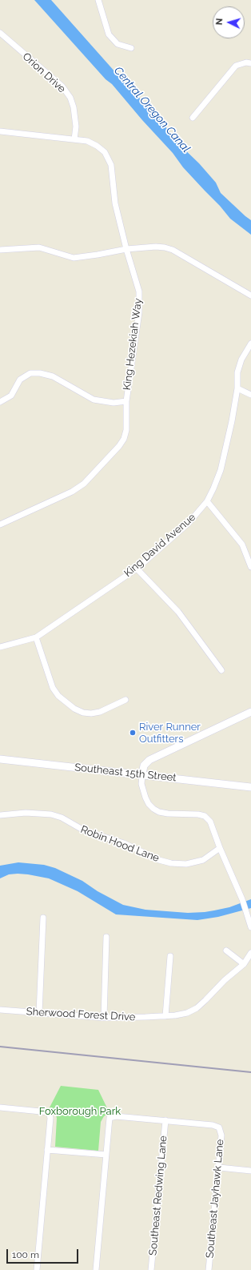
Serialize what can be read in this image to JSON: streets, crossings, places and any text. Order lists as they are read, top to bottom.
{
  "streets": {
    "main road": ["Southeast 15th Street"],
    "street": [
      "Orion Drive",
      "King Hezekiah Way",
      "King David Avenue",
      "Robin Hood Lane",
      "Sherwood Forest Drive",
      "Southeast Redwing Lane",
      "Southeast Jayhawk Lane"
    ]
  },
  "crossings": [
    ["Orion Drive", "King Hezekiah Way"],
    ["Southeast Redwing Lane", "Southeast Jayhawk Lane"]
  ],
  "water": ["Central Oregon Canal"],
  "parks": ["Foxborough Park"],
  "places": ["River Runner Outfitters"],
  "scale_bar": "100 m",
  "north": "left"
}
